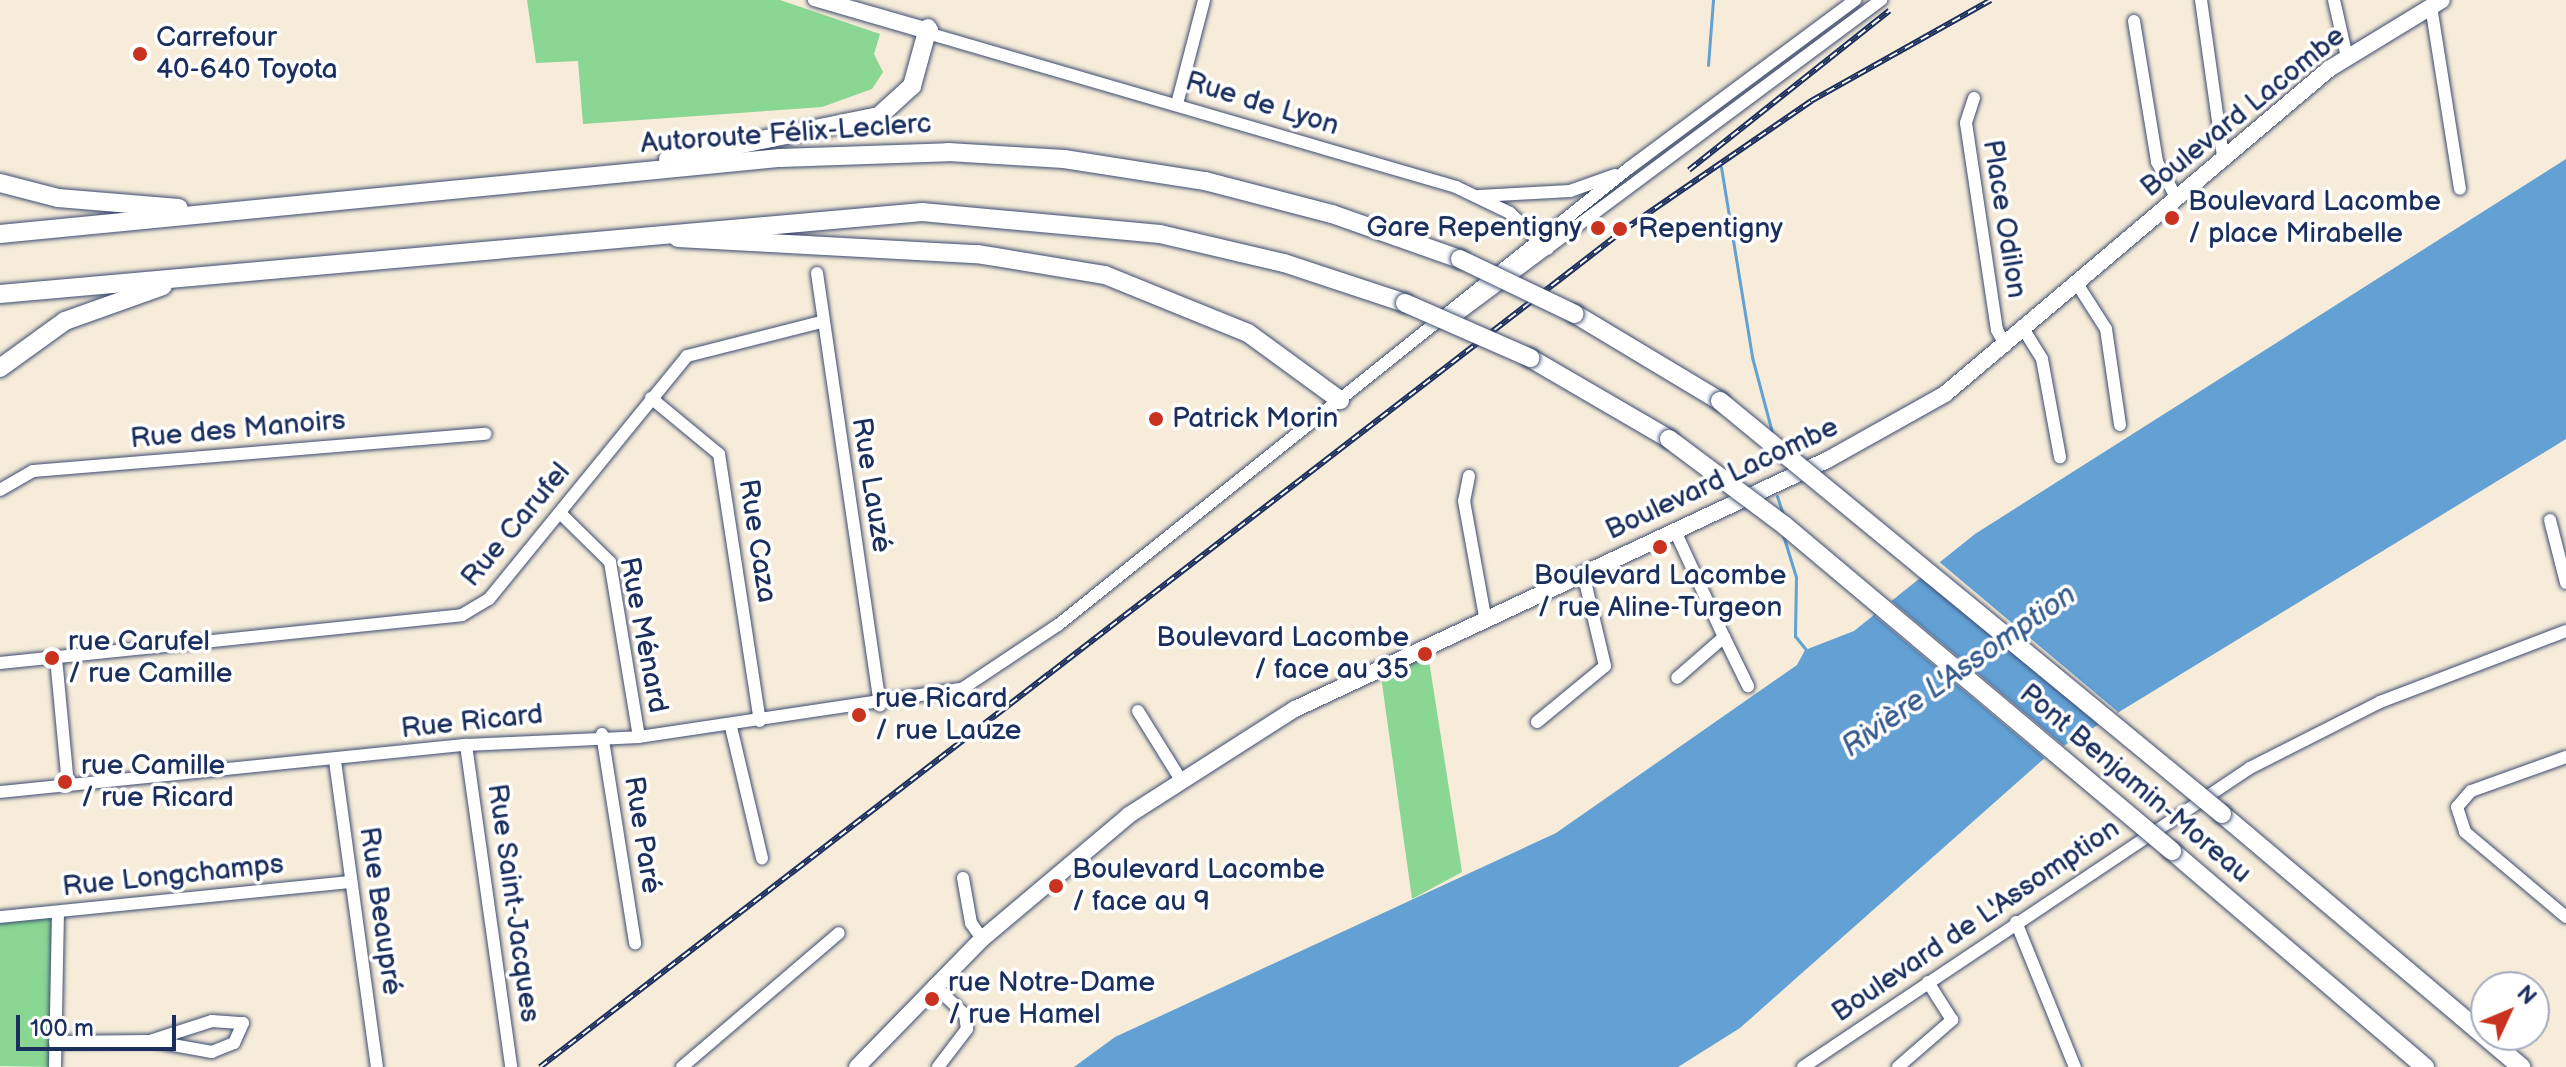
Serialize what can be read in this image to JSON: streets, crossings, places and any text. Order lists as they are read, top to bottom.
{
  "streets": {
    "highway": ["Autoroute Félix-Leclerc", "Pont Benjamin-Moreau"],
    "main road": ["Boulevard Lacombe"],
    "street": [
      "Rue de Lyon",
      "Place Odilon",
      "Rue des Manoirs",
      "Rue Lauzé",
      "Rue Carufel",
      "Rue Caza",
      "Rue Ménard",
      "Rue Ricard",
      "Rue Paré",
      "Rue Longchamps",
      "Rue Saint-Jacques",
      "Rue Beaupré",
      "Boulevard de L'Assomption"
    ]
  },
  "crossings": [
    ["Rue de Lyon", "Rue Ricard"],
    ["Boulevard Lacombe", "Place Odilon"],
    ["Autoroute Félix-Leclerc", "Pont Benjamin-Moreau"],
    ["Rue Lauzé", "Rue Carufel"],
    ["Rue Lauzé", "Rue Ricard"],
    ["Rue Carufel", "Rue Caza"],
    ["Rue Carufel", "Rue Ménard"],
    ["Rue Caza", "Rue Ricard"],
    ["Rue Ménard", "Rue Ricard"],
    ["Rue Ricard", "Rue Paré"],
    ["Rue Ricard", "Rue Saint-Jacques"],
    ["Rue Ricard", "Rue Beaupré"],
    ["Rue Longchamps", "Rue Beaupré"]
  ],
  "water": ["Rivière L'Assomption"],
  "places": [
    "Carrefour 40-640 Toyota",
    "Boulevard Lacombe / place Mirabelle",
    "Gare Repentigny",
    "Repentigny",
    "Patrick Morin",
    "Boulevard Lacombe / rue Aline-Turgeon",
    "Boulevard Lacombe / face au 35",
    "rue Carufel / rue Camille",
    "rue Ricard / rue Lauze",
    "rue Camille / rue Ricard",
    "Boulevard Lacombe / face au 9",
    "rue Notre-Dame / rue Hamel"
  ],
  "scale_bar": "100 m",
  "north": "top right"
}
